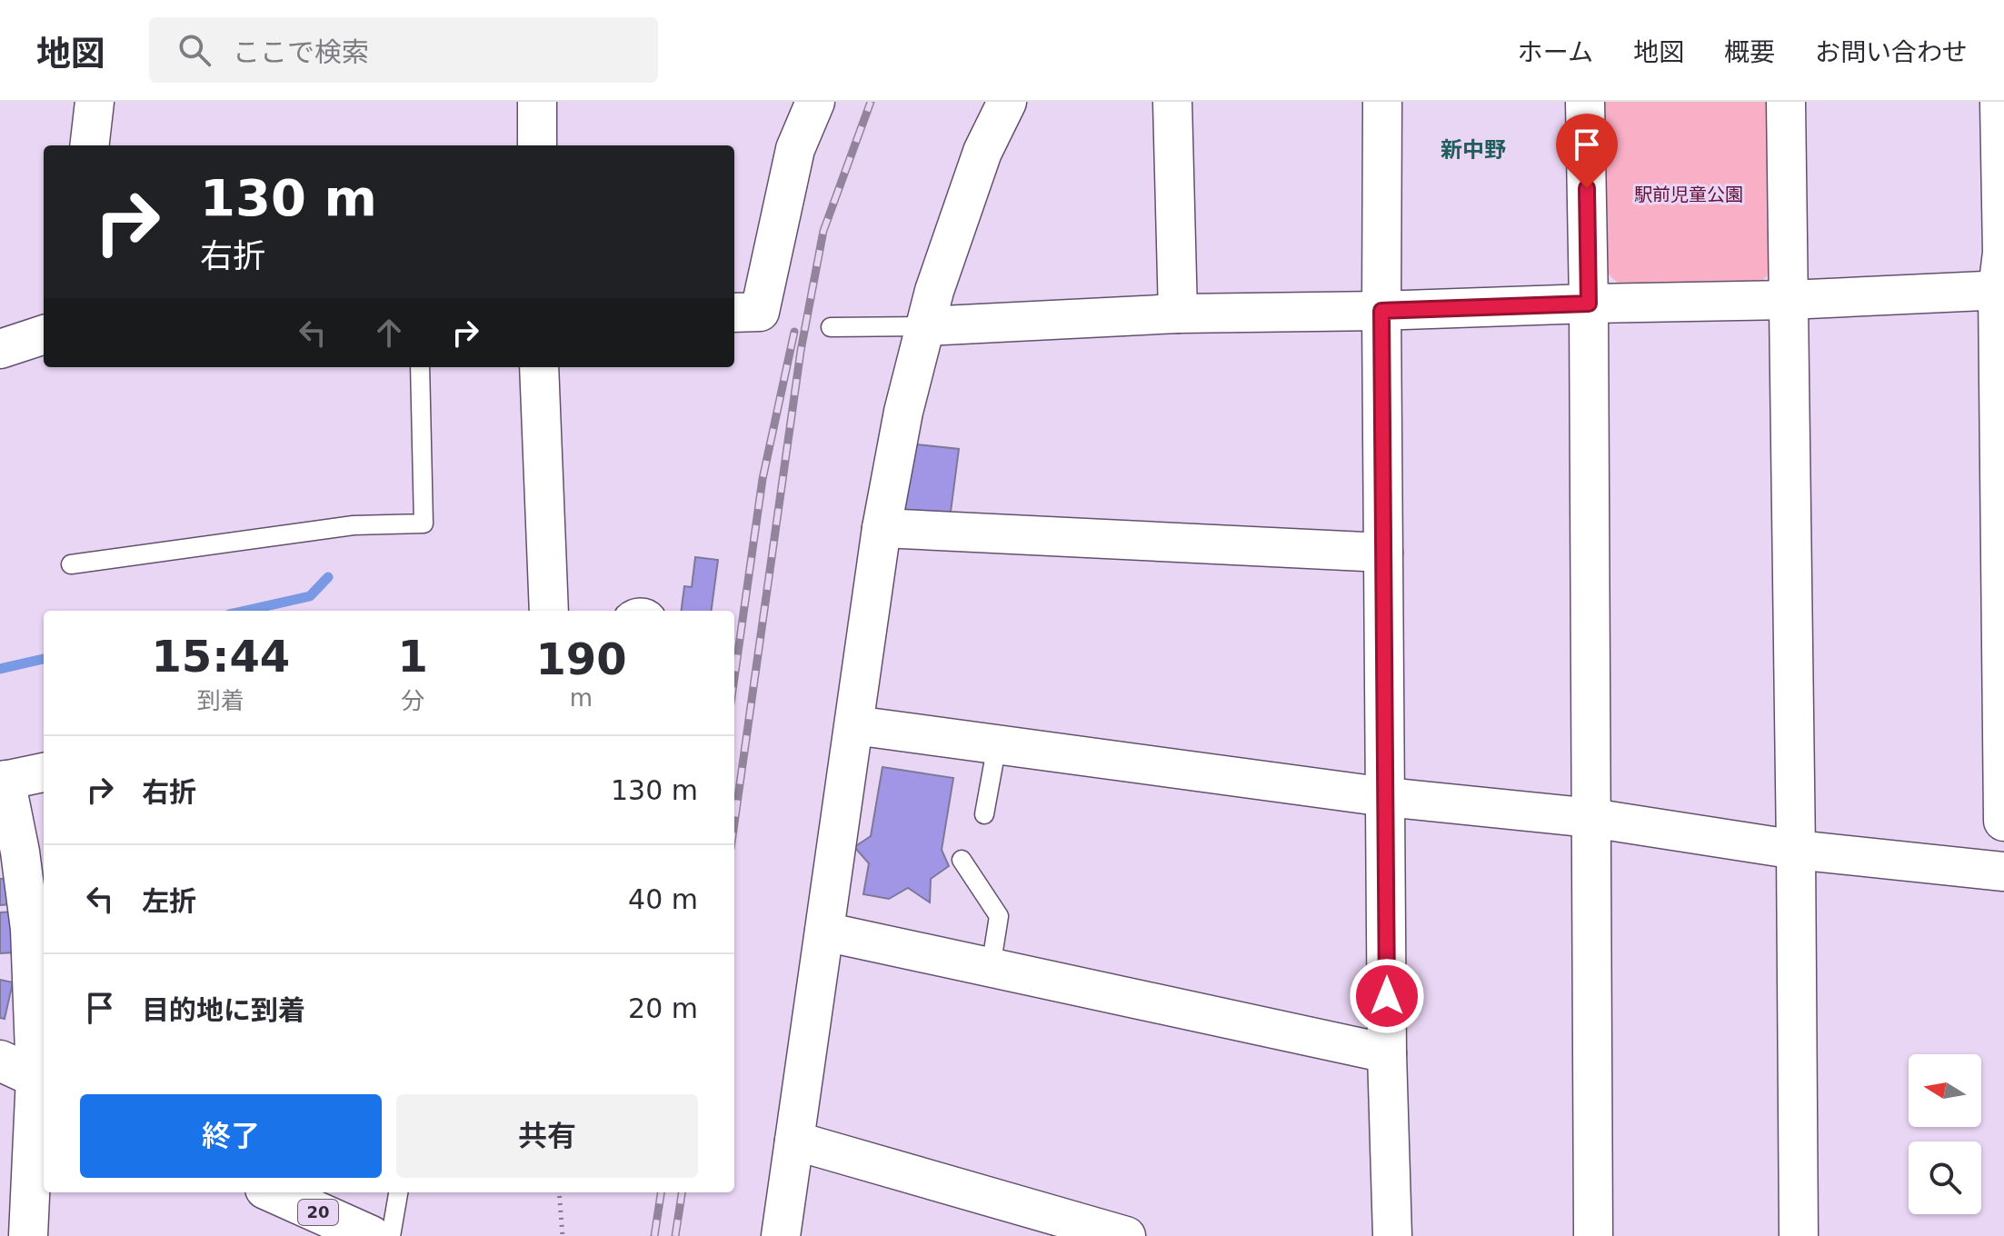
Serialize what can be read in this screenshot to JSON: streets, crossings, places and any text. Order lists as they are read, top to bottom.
{
  "streets": {
    "street": ["20"]
  },
  "districts": ["新中野"],
  "parks": ["駅前児童公園"],
  "north": "left",
  "page": {
    "header": "地図",
    "search": "ここで検索",
    "nav": [
      "ホーム",
      "地図",
      "概要",
      "お問い合わせ"
    ],
    "turn": ["130 m", "右折"],
    "eta": [
      "15:44",
      "到着",
      "1",
      "分",
      "190",
      "m"
    ],
    "list": [
      {
        "name": "右折",
        "value": "130 m"
      },
      {
        "name": "左折",
        "value": "40 m"
      },
      {
        "name": "目的地に到着",
        "value": "20 m"
      }
    ],
    "buttons": ["終了", "共有"]
  }
}
